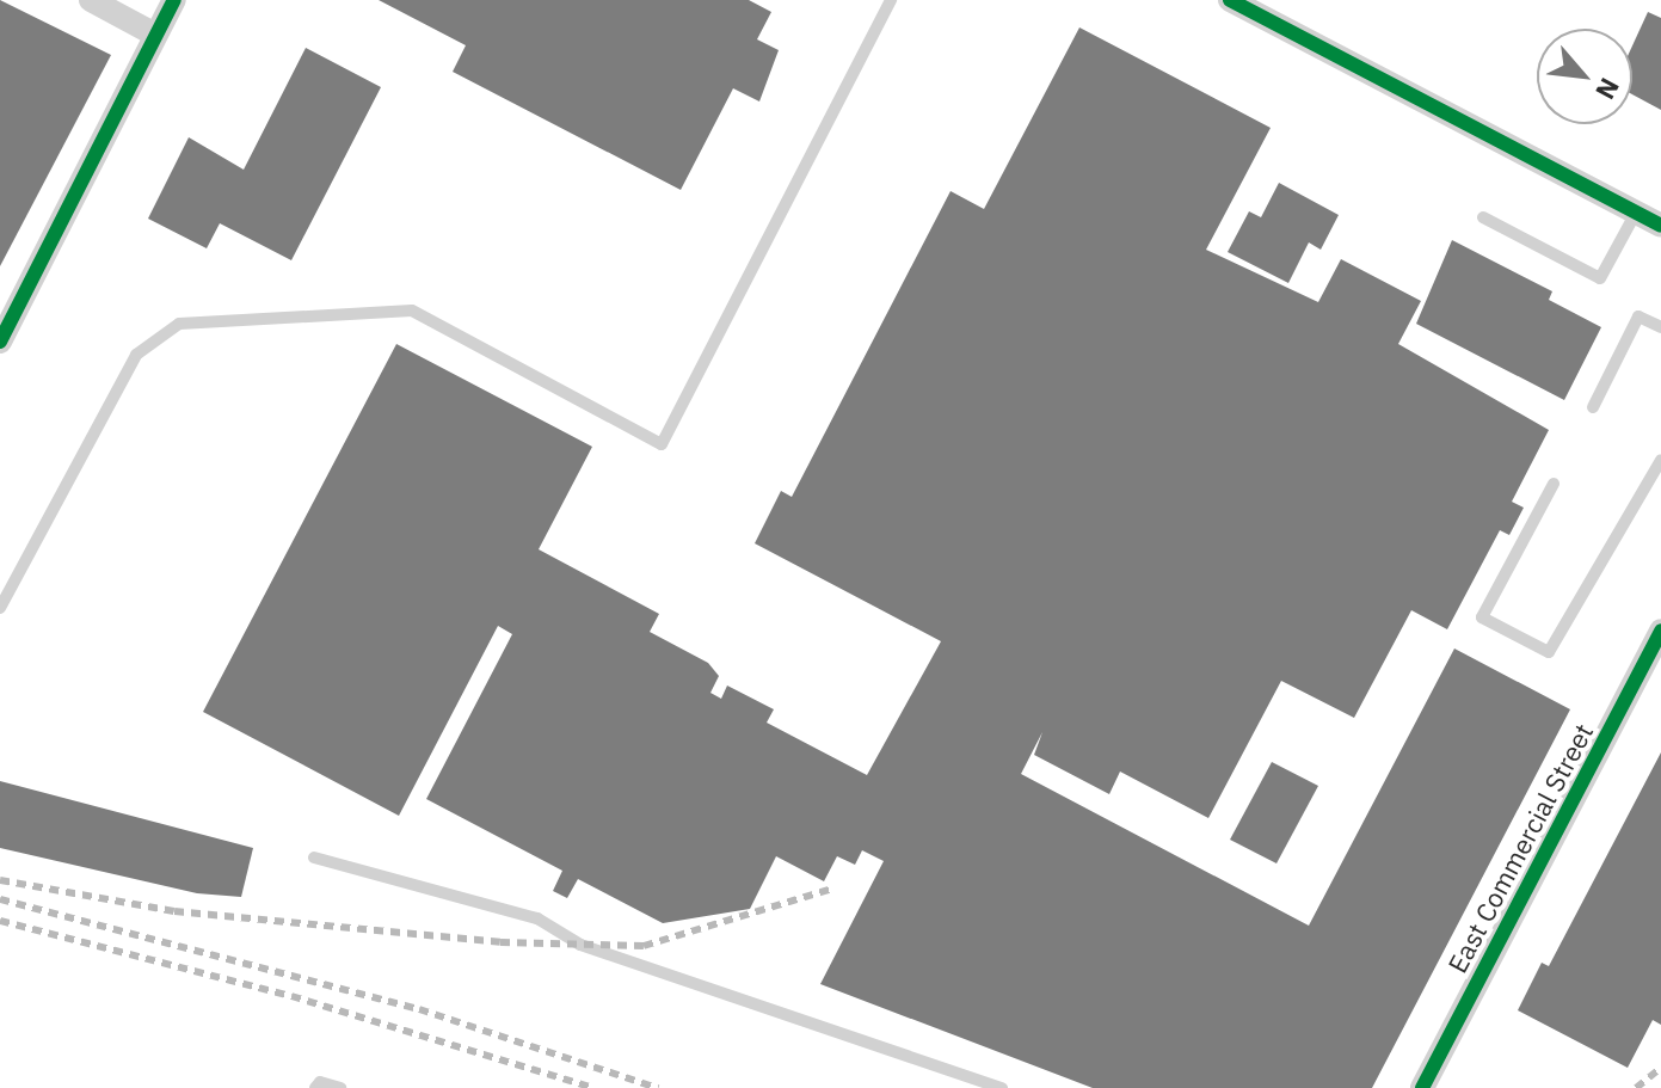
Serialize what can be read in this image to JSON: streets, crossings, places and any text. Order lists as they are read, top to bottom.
{
  "streets": {
    "street": ["East Commercial Street"]
  },
  "north": "bottom right"
}
